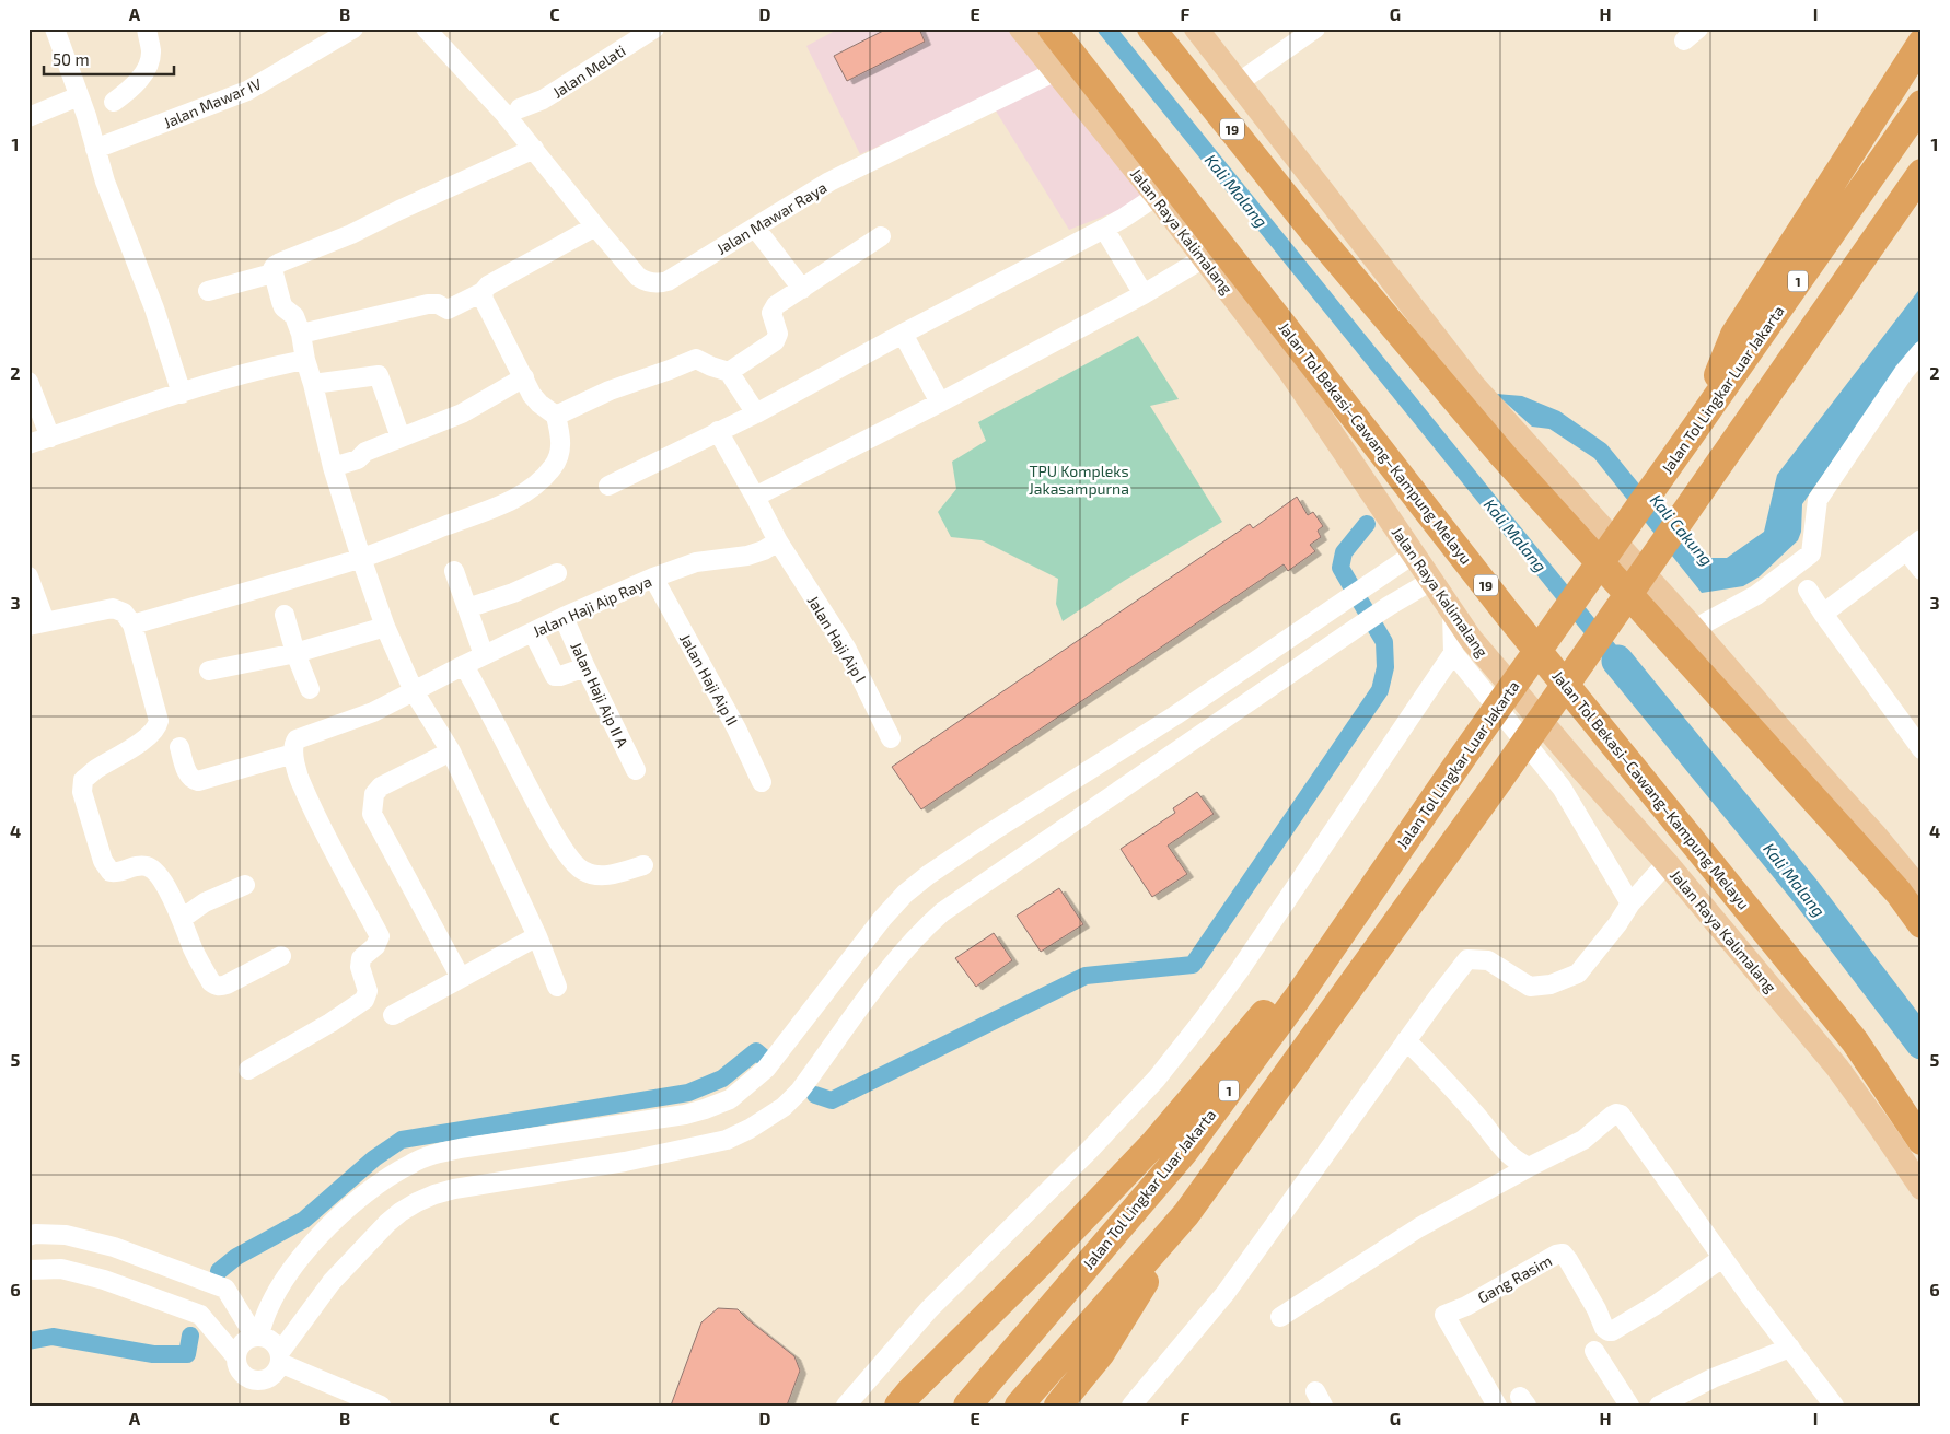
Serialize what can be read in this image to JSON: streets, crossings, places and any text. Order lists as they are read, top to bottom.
{
  "streets": {
    "highway": [
      "19",
      "1",
      "Jalan Tol Lingkar Luar Jakarta",
      "Jalan Tol Bekasi–Cawang–Kampung Melayu"
    ],
    "main road": ["Jalan Raya Kalimalang"],
    "street": [
      "Jalan Melati",
      "Jalan Mawar IV",
      "Jalan Mawar Raya",
      "Jalan Haji Aip Raya",
      "Jalan Haji Aip I",
      "Jalan Haji Aip II",
      "Jalan Haji Aip II A",
      "Gang Rasim"
    ]
  },
  "crossings": [
    ["Jalan Mawar Raya", "Jalan Raya Kalimalang"],
    ["Jalan Haji Aip Raya", "Jalan Haji Aip I"],
    ["Jalan Haji Aip Raya", "Jalan Haji Aip II"],
    ["Jalan Haji Aip Raya", "Jalan Haji Aip II A"]
  ],
  "water": ["Kali Malang", "Kali Cakung"],
  "parks": ["TPU Kompleks Jakasampurna"],
  "scale_bar": "50 m",
  "grid": {
    "columns": [
      "A",
      "B",
      "C",
      "D",
      "E",
      "F",
      "G",
      "H",
      "I"
    ],
    "rows": [
      "1",
      "2",
      "3",
      "4",
      "5",
      "6"
    ]
  }
}
